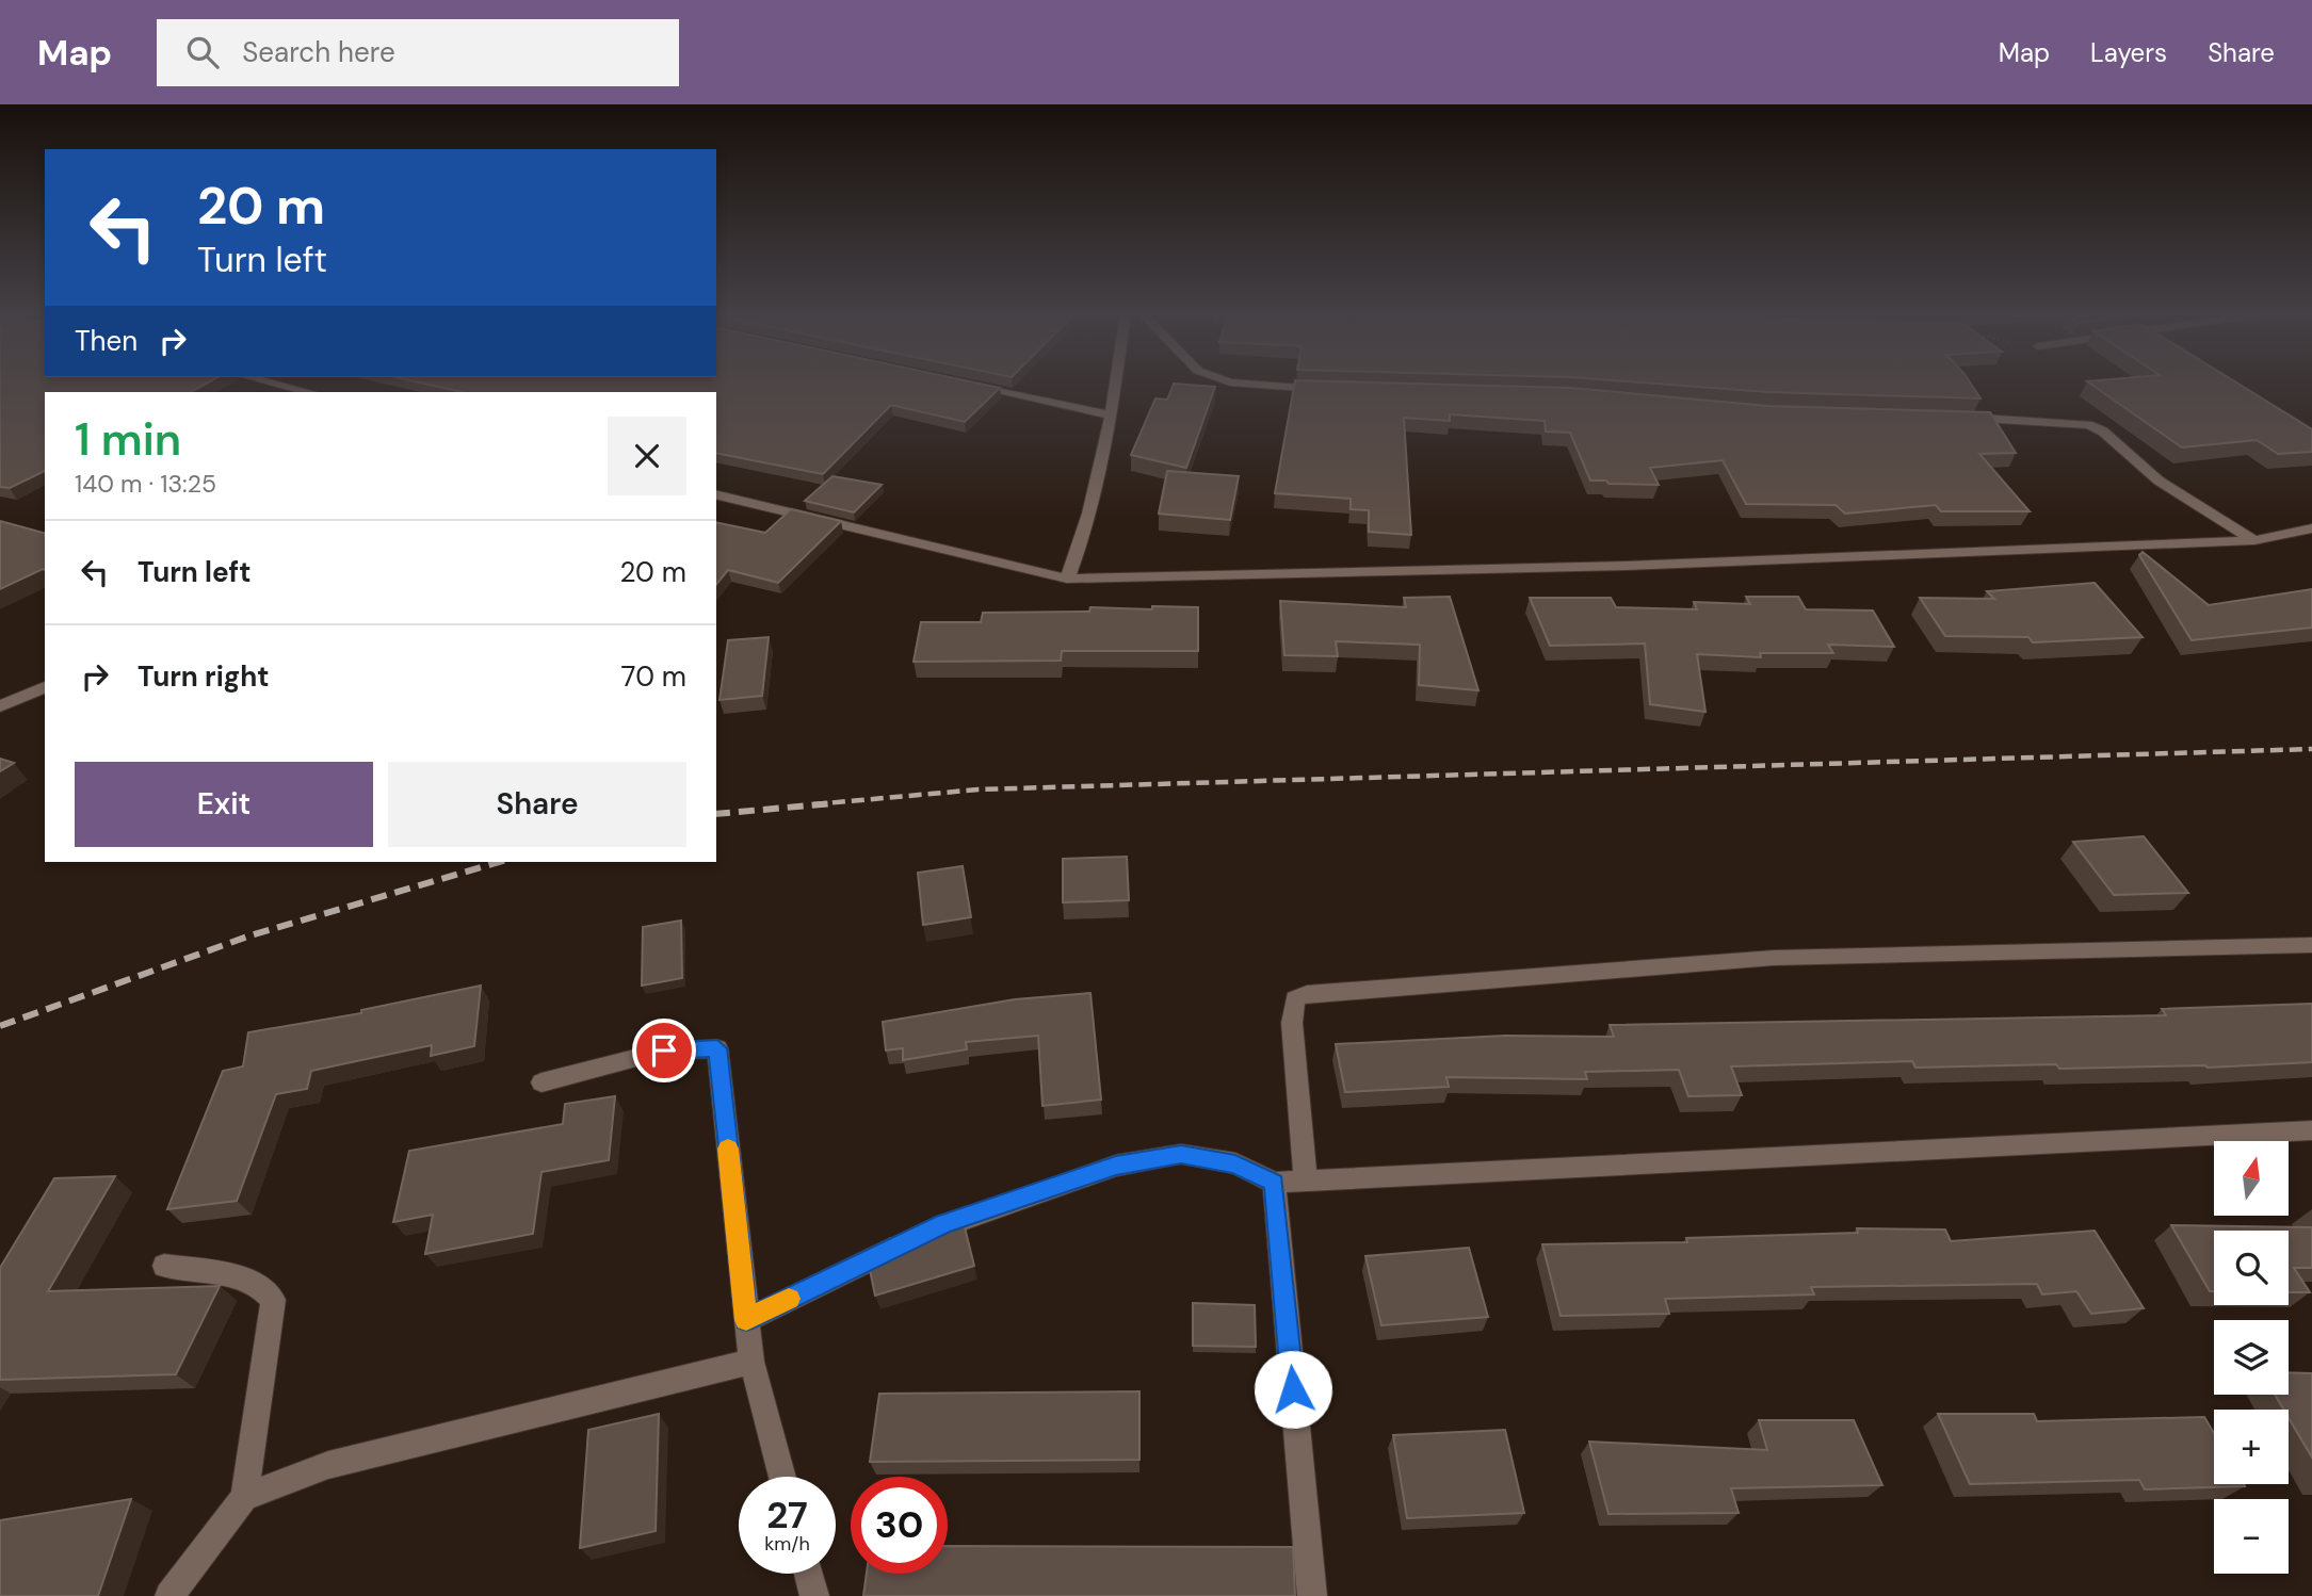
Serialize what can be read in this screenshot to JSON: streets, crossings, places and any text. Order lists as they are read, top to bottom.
{
  "north": "top",
  "page": {
    "header": "Map",
    "search": "Search here",
    "nav": ["Map", "Layers", "Share"],
    "turn": ["20 m", "Turn left"],
    "then": "Then",
    "heading": ["1 min", "140 m · 13:25"],
    "list": [
      {
        "name": "Turn left",
        "value": "20 m"
      },
      {
        "name": "Turn right",
        "value": "70 m"
      }
    ],
    "buttons": ["Exit", "Share"],
    "map_buttons": ["+", "−"],
    "speed": "27 km/h",
    "limit": "30"
  }
}
